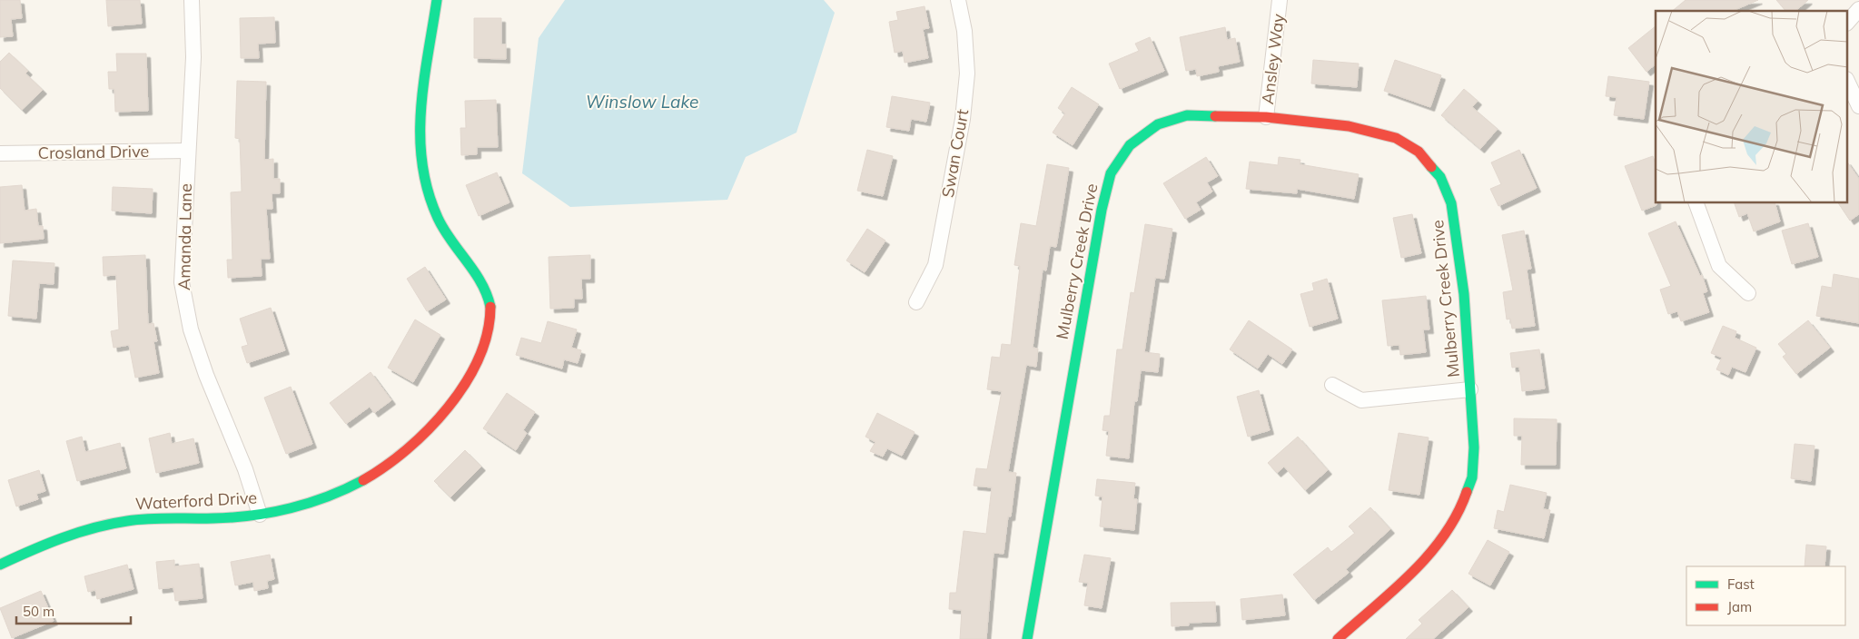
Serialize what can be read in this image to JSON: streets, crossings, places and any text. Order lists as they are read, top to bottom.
{
  "streets": {
    "street": [
      "Ansley Way",
      "Crosland Drive",
      "Swan Court",
      "Amanda Lane",
      "Mulberry Creek Drive",
      "Waterford Drive"
    ]
  },
  "crossings": [
    ["Ansley Way", "Mulberry Creek Drive"],
    ["Crosland Drive", "Amanda Lane"],
    ["Amanda Lane", "Waterford Drive"]
  ],
  "water": ["Winslow Lake"],
  "legend": ["Fast", "Jam"],
  "scale_bar": "50 m"
}
